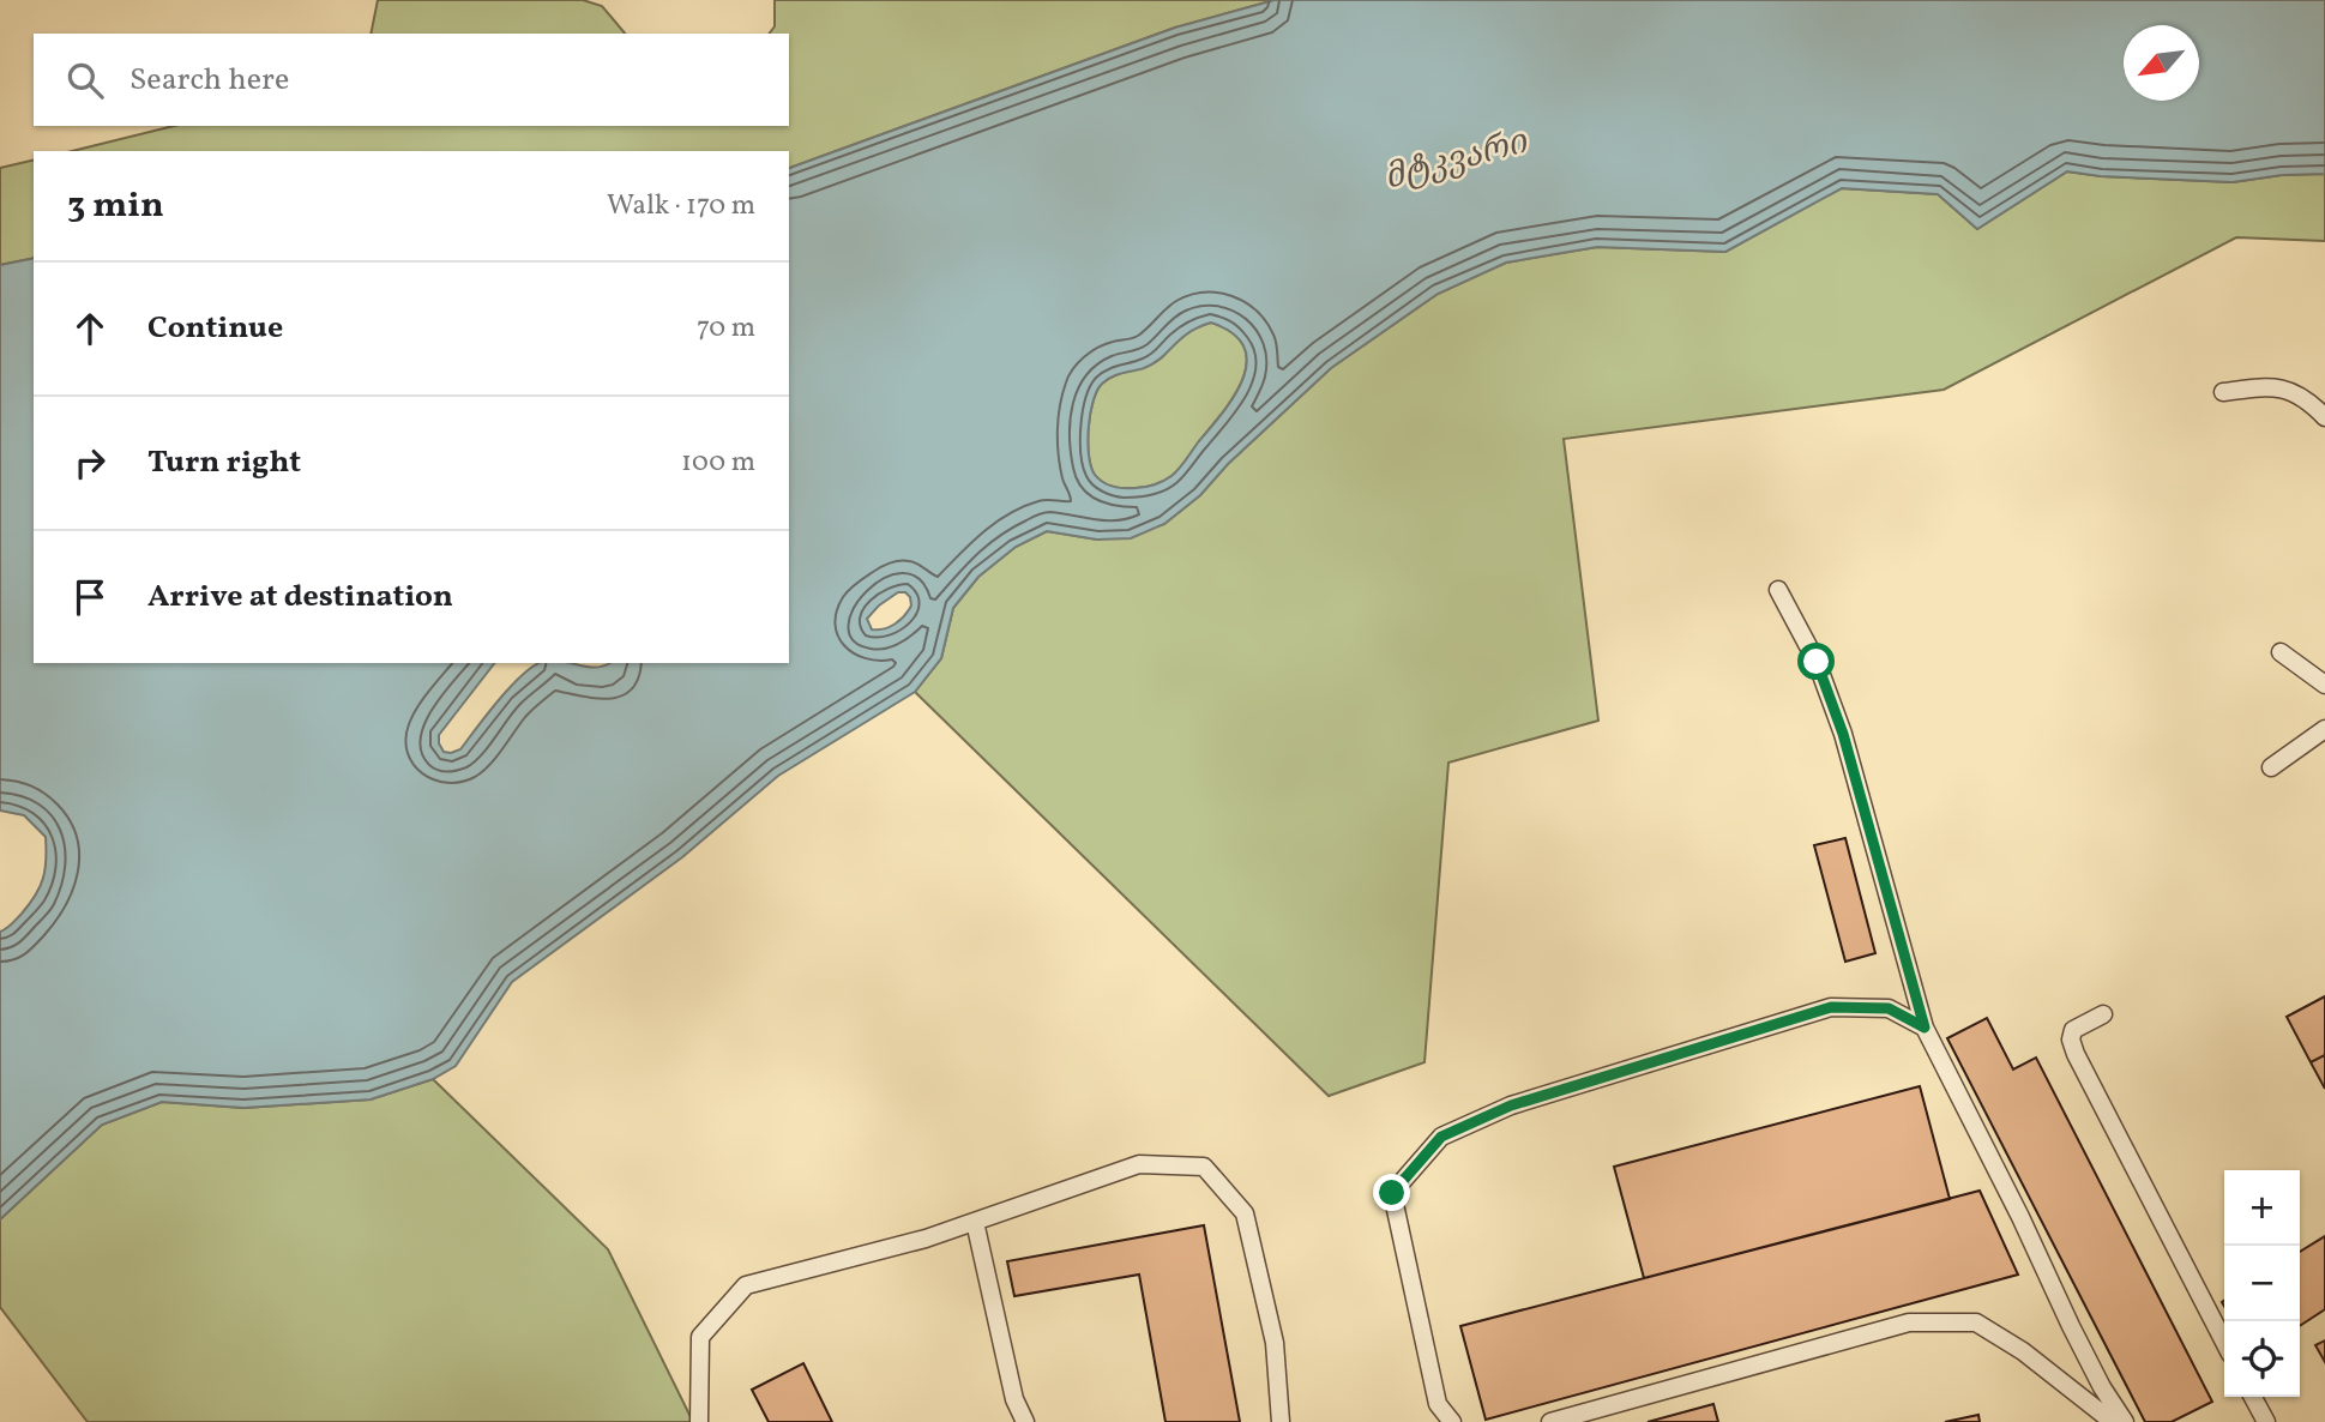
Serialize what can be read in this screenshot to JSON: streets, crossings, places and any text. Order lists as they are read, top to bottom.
{
  "water": ["მტკვარი"],
  "north": "bottom left",
  "page": {
    "search": "Search here",
    "heading": ["3 min", "Walk · 170 m"],
    "list": [
      ["Continue", "70 m"],
      ["Turn right", "100 m"],
      "Arrive at destination"
    ],
    "map_buttons": ["+", "−"]
  }
}
